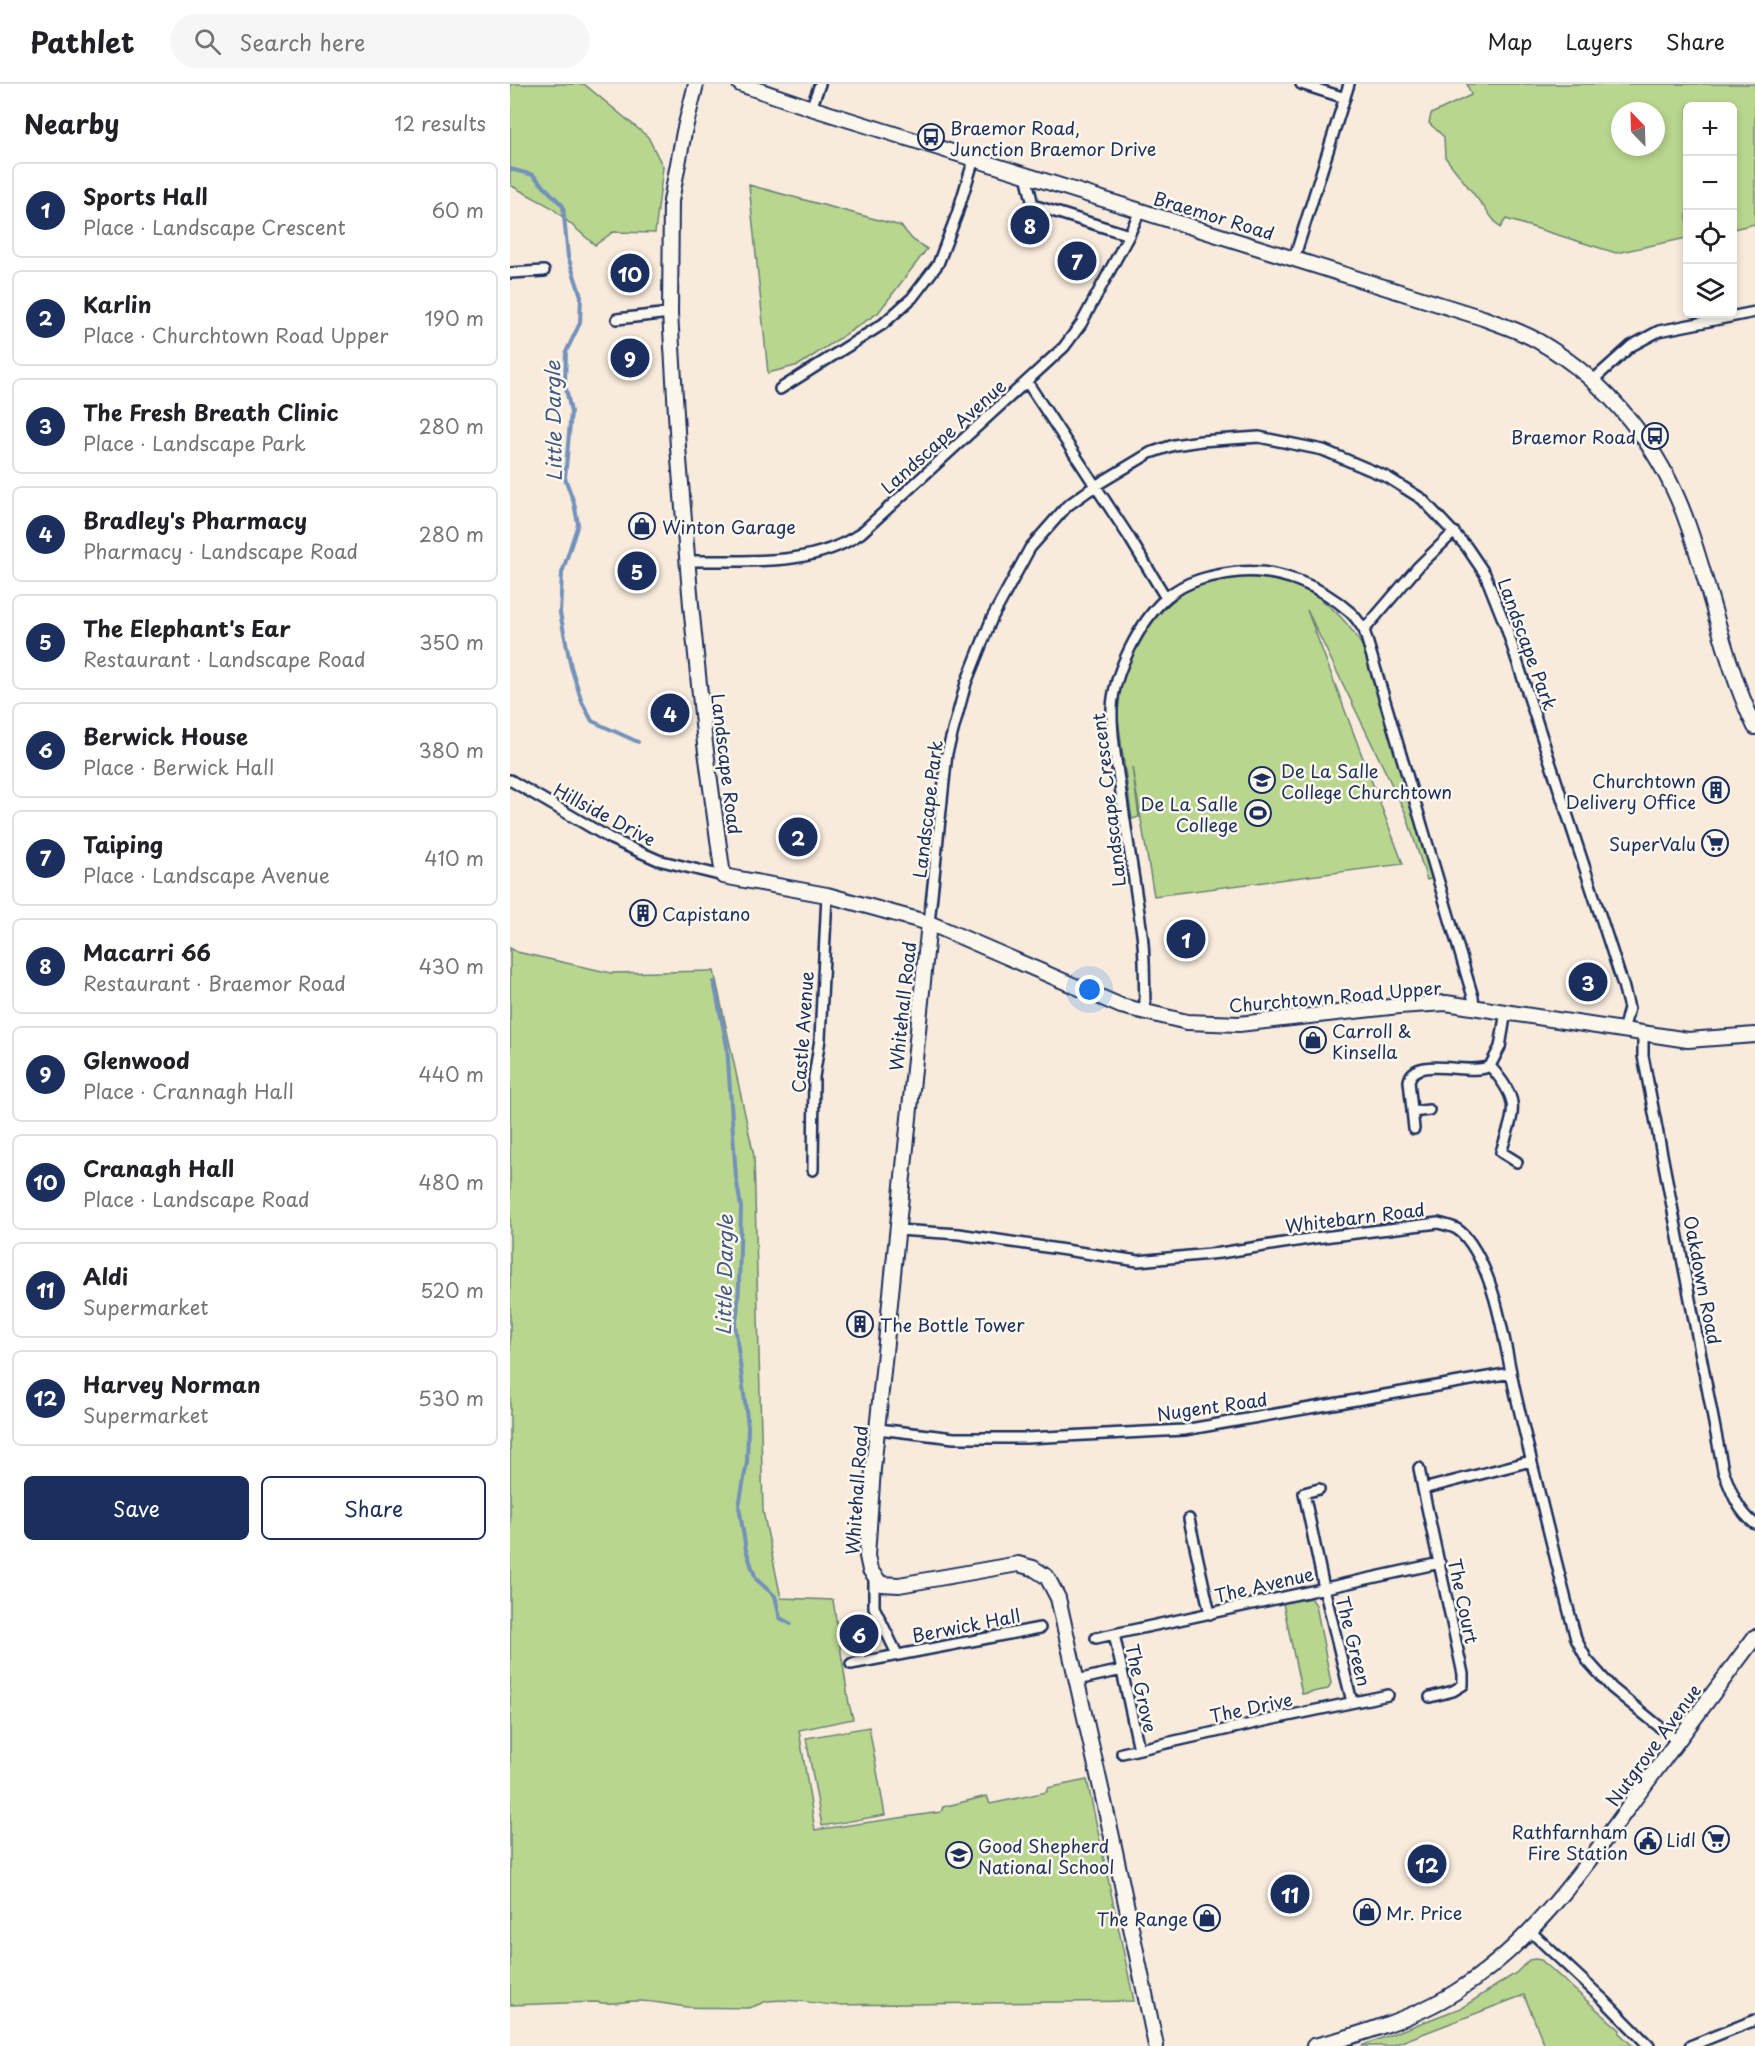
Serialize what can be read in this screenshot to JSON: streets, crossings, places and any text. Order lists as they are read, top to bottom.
{
  "streets": {
    "street": [
      "Braemor Road",
      "Landscape Avenue",
      "Landscape Park",
      "Landscape Road",
      "Landscape Crescent",
      "Hillside Drive",
      "Churchtown Road Upper",
      "Whitehall Road",
      "Castle Avenue",
      "Whitebarn Road",
      "Oakdown Road",
      "Nugent Road",
      "The Avenue",
      "The Court",
      "Berwick Hall",
      "The Green",
      "The Grove",
      "The Drive",
      "Nutgrove Avenue"
    ]
  },
  "crossings": [
    ["Braemor Road", "Landscape Avenue"],
    ["Landscape Avenue", "Landscape Road"],
    ["Landscape Park", "Churchtown Road Upper"],
    ["Landscape Park", "Whitehall Road"],
    ["Landscape Road", "Hillside Drive"],
    ["Landscape Road", "Churchtown Road Upper"],
    ["Landscape Crescent", "Churchtown Road Upper"],
    ["Hillside Drive", "Churchtown Road Upper"],
    ["Churchtown Road Upper", "Whitehall Road"],
    ["Churchtown Road Upper", "Castle Avenue"],
    ["Churchtown Road Upper", "Oakdown Road"],
    ["Whitehall Road", "Whitebarn Road"],
    ["Whitehall Road", "Nugent Road"],
    ["Whitehall Road", "Berwick Hall"],
    ["Whitebarn Road", "Nugent Road"],
    ["Whitebarn Road", "Nutgrove Avenue"],
    ["The Avenue", "The Court"],
    ["The Avenue", "The Green"],
    ["The Avenue", "The Grove"],
    ["The Green", "The Drive"],
    ["The Grove", "The Drive"]
  ],
  "water": ["Little Dargle"],
  "places": {
    "bus stop": ["Braemor Road, Junction Braemor Drive", "Braemor Road"],
    "shop": [
      "Winton Garage",
      "Carroll & Kinsella",
      "Mr. Price",
      "The Range"
    ],
    "school or university": ["De La Salle College Churchtown", "Good Shepherd National School"],
    "building": ["Churchtown Delivery Office", "Capistano", "The Bottle Tower"],
    "sports": ["De La Salle College"],
    "supermarket": ["SuperValu", "Lidl"],
    "public building": ["Rathfarnham Fire Station"]
  },
  "north": "top left",
  "page": {
    "header": "Pathlet",
    "search": "Search here",
    "nav": ["Map", "Layers", "Share"],
    "heading": ["Nearby", "12 results"],
    "map_buttons": ["+", "−"],
    "list": [
      {
        "mark": "1",
        "name": "Sports Hall",
        "note": "Place · Landscape Crescent",
        "value": "60 m"
      },
      {
        "mark": "2",
        "name": "Karlin",
        "note": "Place · Churchtown Road Upper",
        "value": "190 m"
      },
      {
        "mark": "3",
        "name": "The Fresh Breath Clinic",
        "note": "Place · Landscape Park",
        "value": "280 m"
      },
      {
        "mark": "4",
        "name": "Bradley's Pharmacy",
        "note": "Pharmacy · Landscape Road",
        "value": "280 m"
      },
      {
        "mark": "5",
        "name": "The Elephant's Ear",
        "note": "Restaurant · Landscape Road",
        "value": "350 m"
      },
      {
        "mark": "6",
        "name": "Berwick House",
        "note": "Place · Berwick Hall",
        "value": "380 m"
      },
      {
        "mark": "7",
        "name": "Taiping",
        "note": "Place · Landscape Avenue",
        "value": "410 m"
      },
      {
        "mark": "8",
        "name": "Macarri 66",
        "note": "Restaurant · Braemor Road",
        "value": "430 m"
      },
      {
        "mark": "9",
        "name": "Glenwood",
        "note": "Place · Crannagh Hall",
        "value": "440 m"
      },
      {
        "mark": "10",
        "name": "Cranagh Hall",
        "note": "Place · Landscape Road",
        "value": "480 m"
      },
      {
        "mark": "11",
        "name": "Aldi",
        "note": "Supermarket",
        "value": "520 m"
      },
      {
        "mark": "12",
        "name": "Harvey Norman",
        "note": "Supermarket",
        "value": "530 m"
      }
    ],
    "pins": [
      "8",
      "7",
      "10",
      "9",
      "5",
      "4",
      "2",
      "1",
      "3",
      "6",
      "12",
      "11"
    ],
    "buttons": ["Save", "Share"]
  }
}
